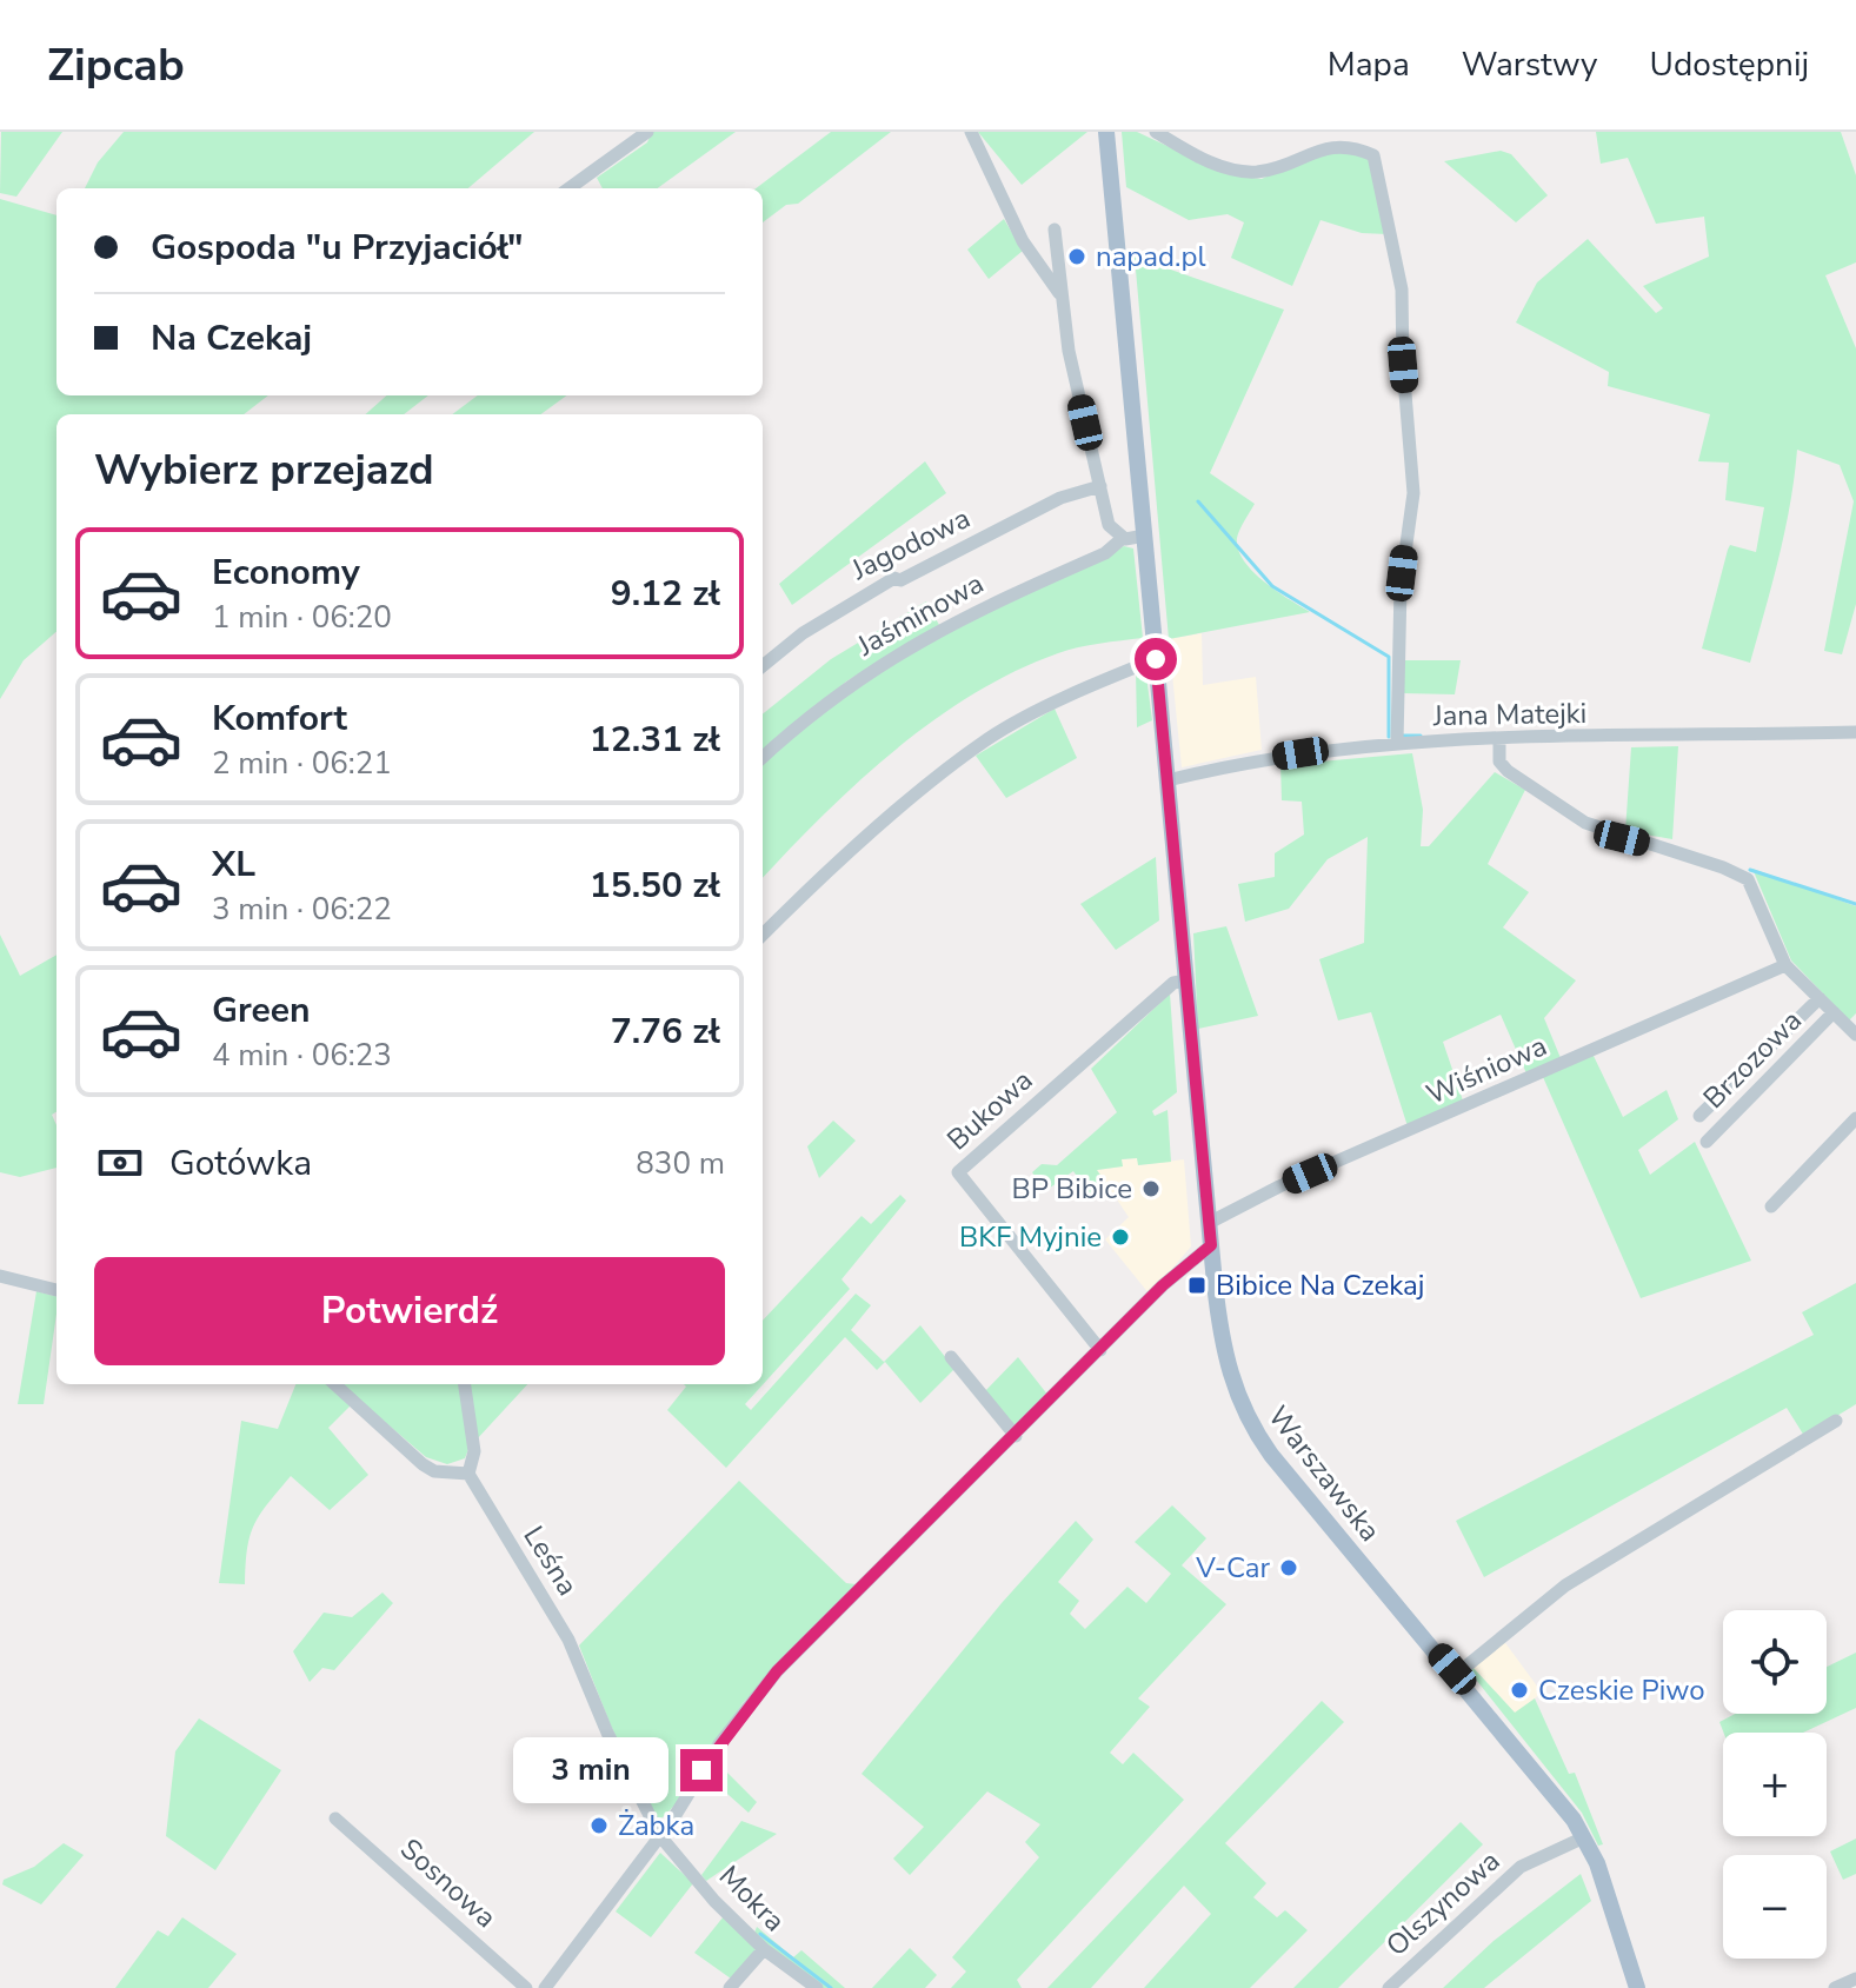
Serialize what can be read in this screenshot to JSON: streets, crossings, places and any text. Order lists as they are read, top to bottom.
{
  "streets": {
    "main road": ["Warszawska"],
    "street": [
      "Jagodowa",
      "Jaśminowa",
      "Jana Matejki",
      "Brzozowa",
      "Wiśniowa",
      "Bukowa",
      "Leśna",
      "Sosnowa",
      "Mokra",
      "Olszynowa"
    ]
  },
  "crossings": [
    ["Jana Matejki", "Warszawska"],
    ["Wiśniowa", "Warszawska"],
    ["Bukowa", "Warszawska"],
    ["Warszawska", "Olszynowa"],
    ["Leśna", "Mokra"]
  ],
  "places": {
    "other": [
      "napad.pl",
      "BP Bibice",
      "BKF Myjnie",
      "V-Car",
      "Czeskie Piwo",
      "Żabka"
    ],
    "transit": ["Bibice Na Czekaj"]
  },
  "page": {
    "header": "Zipcab",
    "nav": ["Mapa", "Warstwy", "Udostępnij"],
    "banner": ["Gospoda \"u Przyjaciół\"", "Na Czekaj"],
    "heading": "Wybierz przejazd",
    "list": [
      {
        "name": "Economy",
        "note": "1 min · 06:20",
        "value": "9.12 zł"
      },
      {
        "name": "Komfort",
        "note": "2 min · 06:21",
        "value": "12.31 zł"
      },
      {
        "name": "XL",
        "note": "3 min · 06:22",
        "value": "15.50 zł"
      },
      {
        "name": "Green",
        "note": "4 min · 06:23",
        "value": "7.76 zł"
      }
    ],
    "pay": ["Gotówka", "830 m"],
    "buttons": "Potwierdź",
    "map_buttons": ["+", "−"],
    "bubble": "3 min"
  }
}
